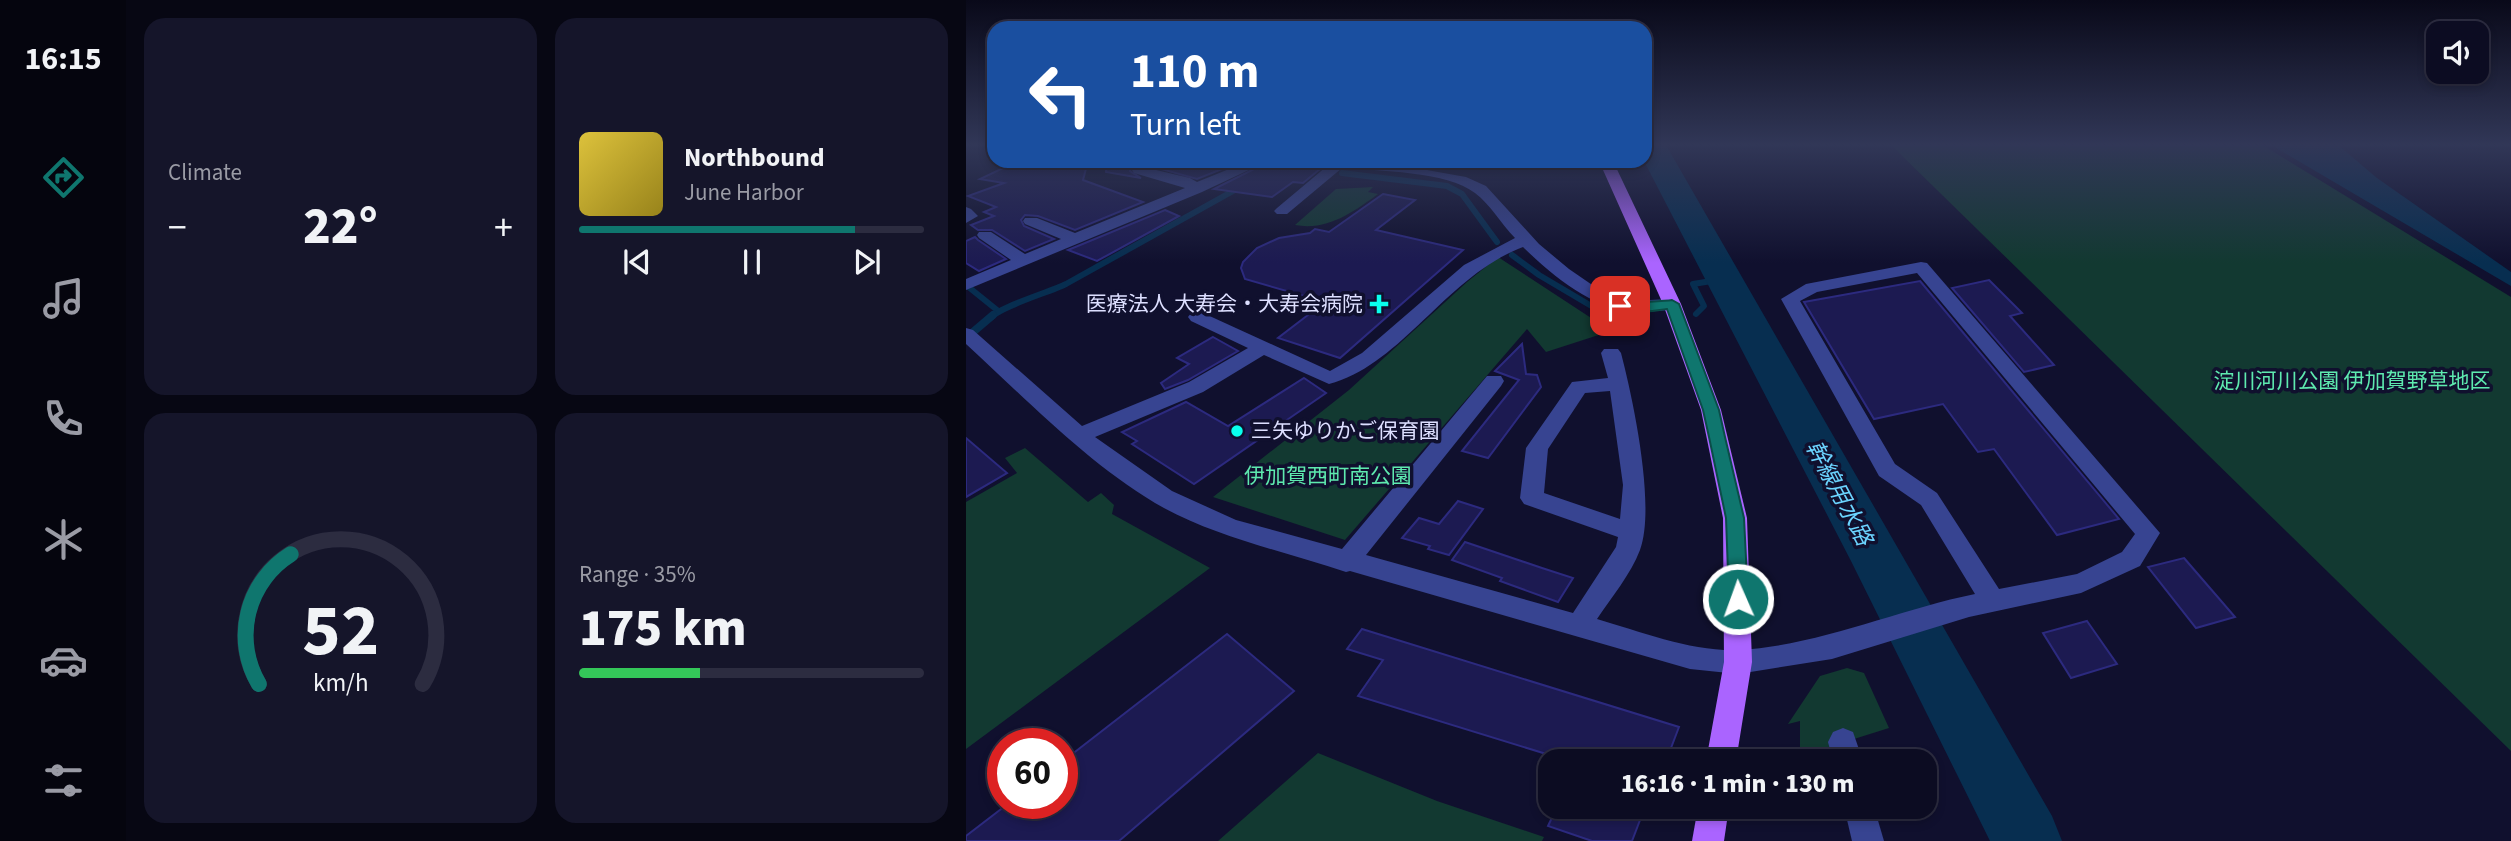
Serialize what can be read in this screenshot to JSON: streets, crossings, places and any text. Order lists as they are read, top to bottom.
{
  "water": ["幹線用水路"],
  "parks": ["淀川河川公園 伊加賀野草地区", "伊加賀西町南公園"],
  "places": {
    "health": ["医療法人 大寿会・大寿会病院"],
    "other": ["三矢ゆりかご保育園"]
  },
  "page": {
    "tabs": "16:15",
    "tile": [
      "Climate",
      ["Range · 35%", "175 km"]
    ],
    "turn": ["110 m", "Turn left"],
    "song": ["Northbound", "June Harbor"],
    "heat": ["−", "22°", "+"],
    "limit": "60",
    "trip": "16:16 · 1 min · 130 m",
    "gauge": ["52", "km/h"]
  }
}
